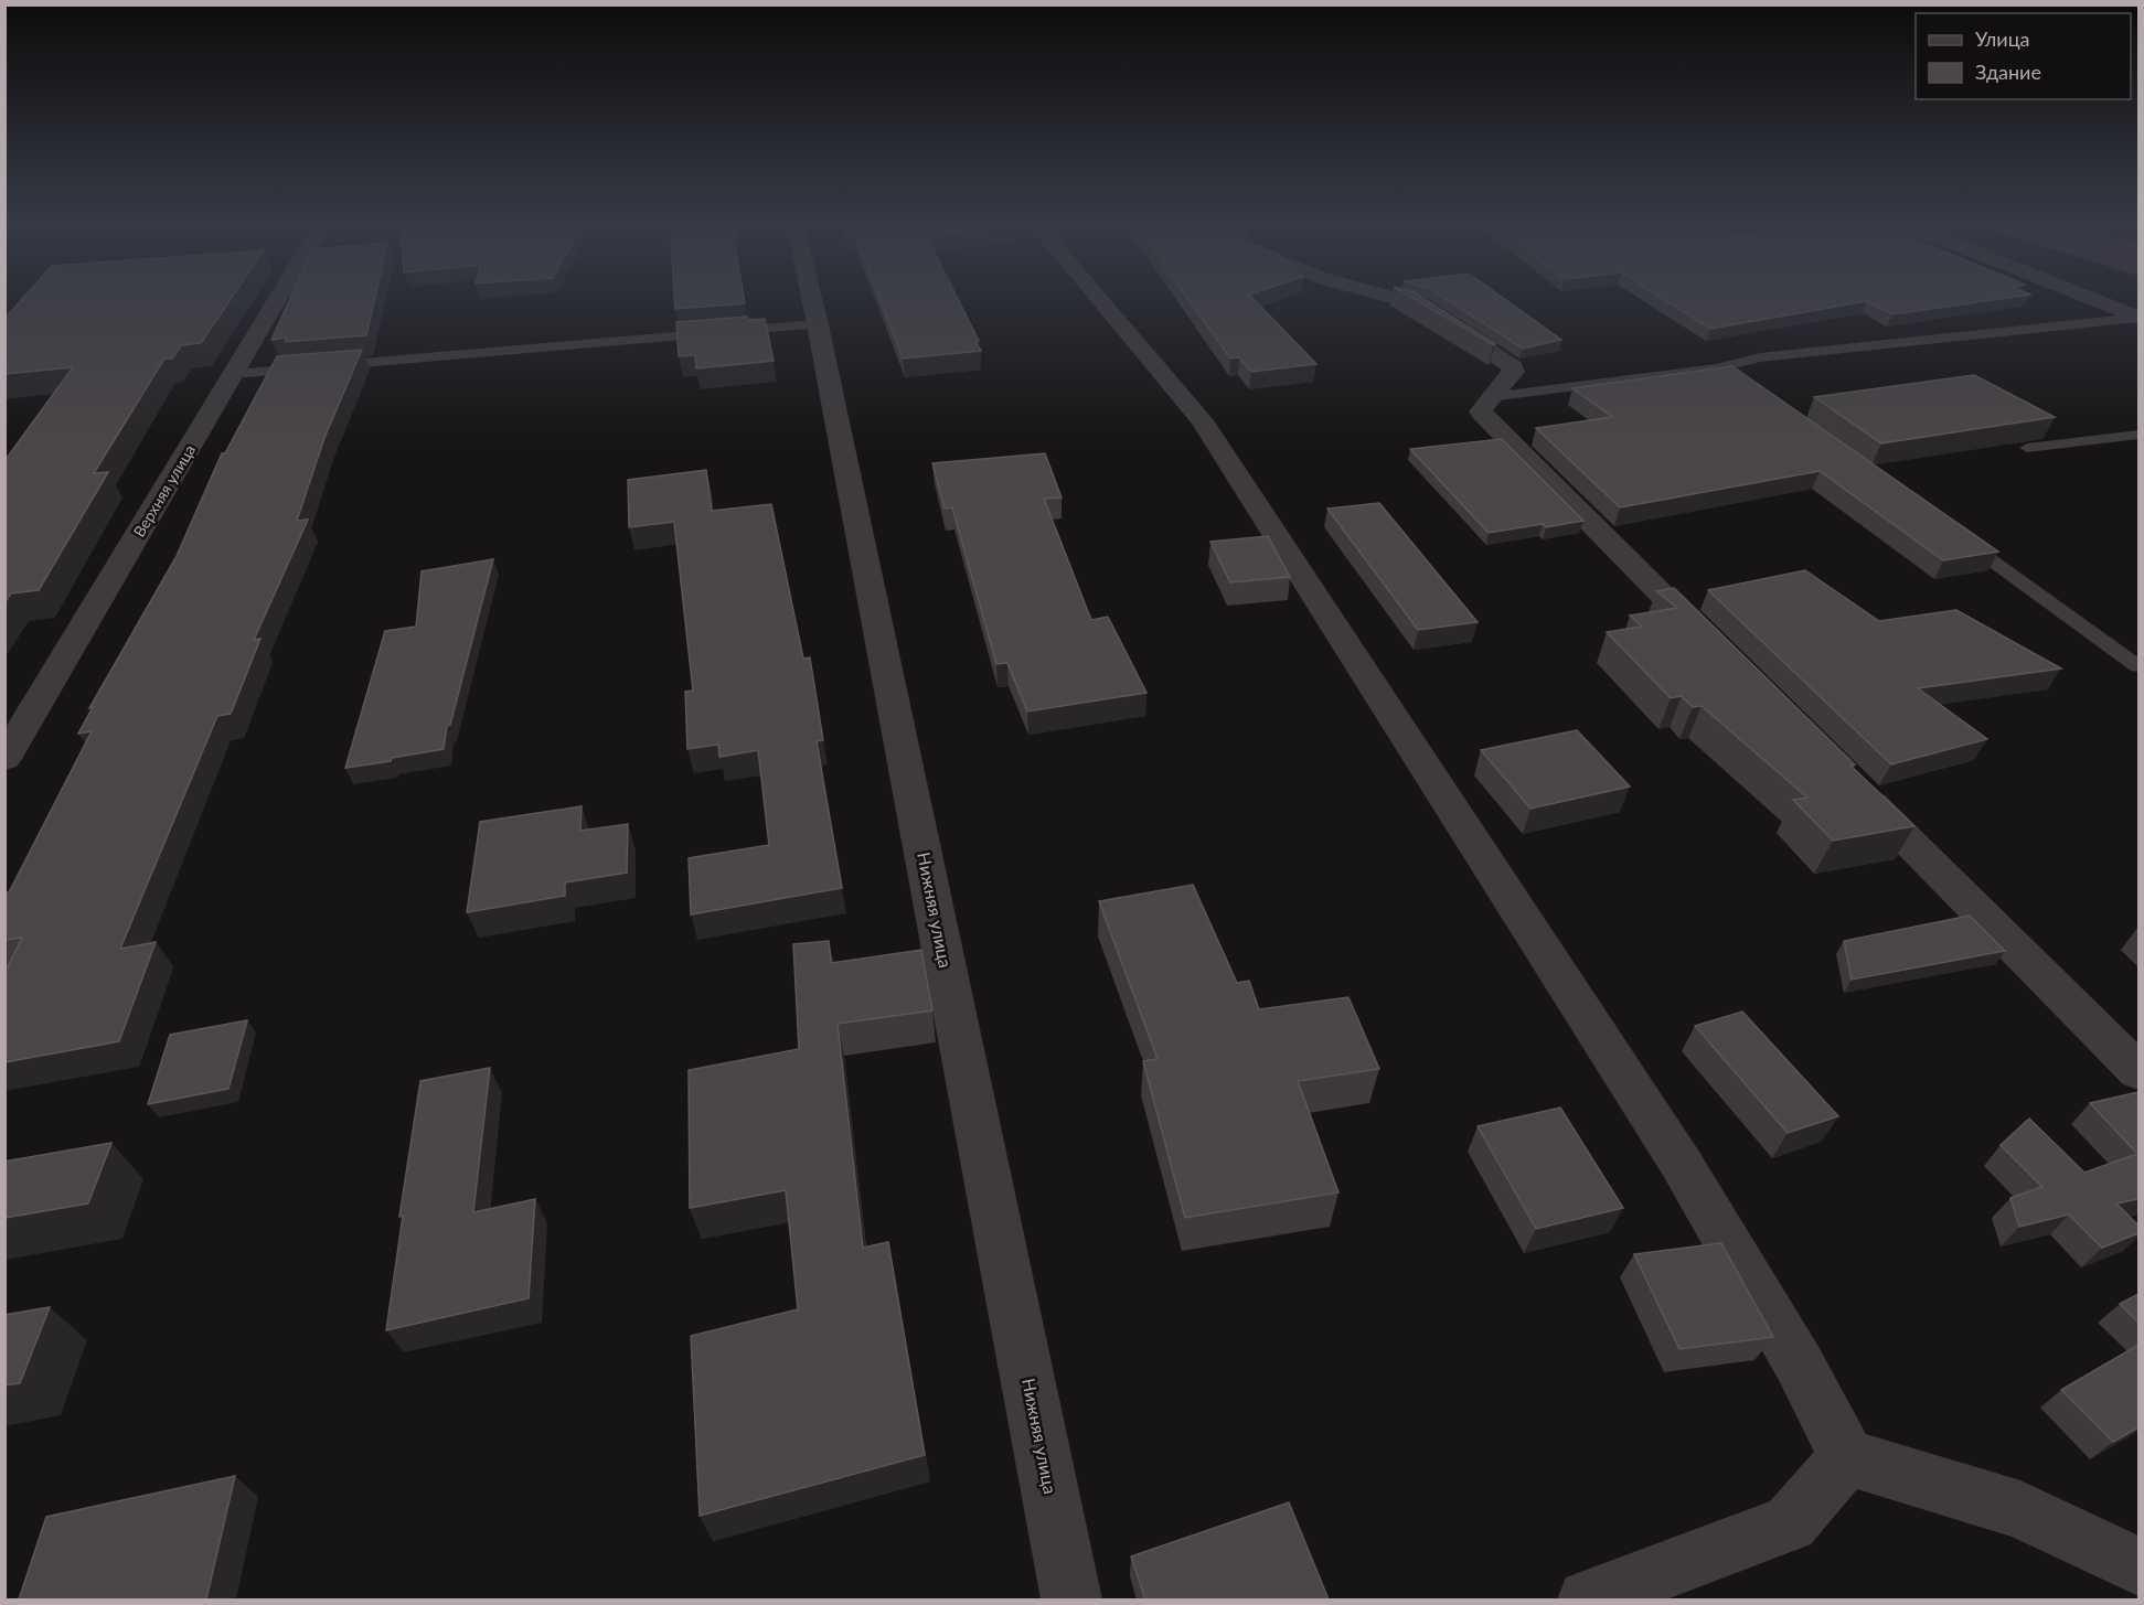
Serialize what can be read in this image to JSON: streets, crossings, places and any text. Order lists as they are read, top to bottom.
{
  "streets": {
    "street": ["Верхняя улица", "Нижняя улица"]
  },
  "legend": ["Улица", "Здание"]
}
